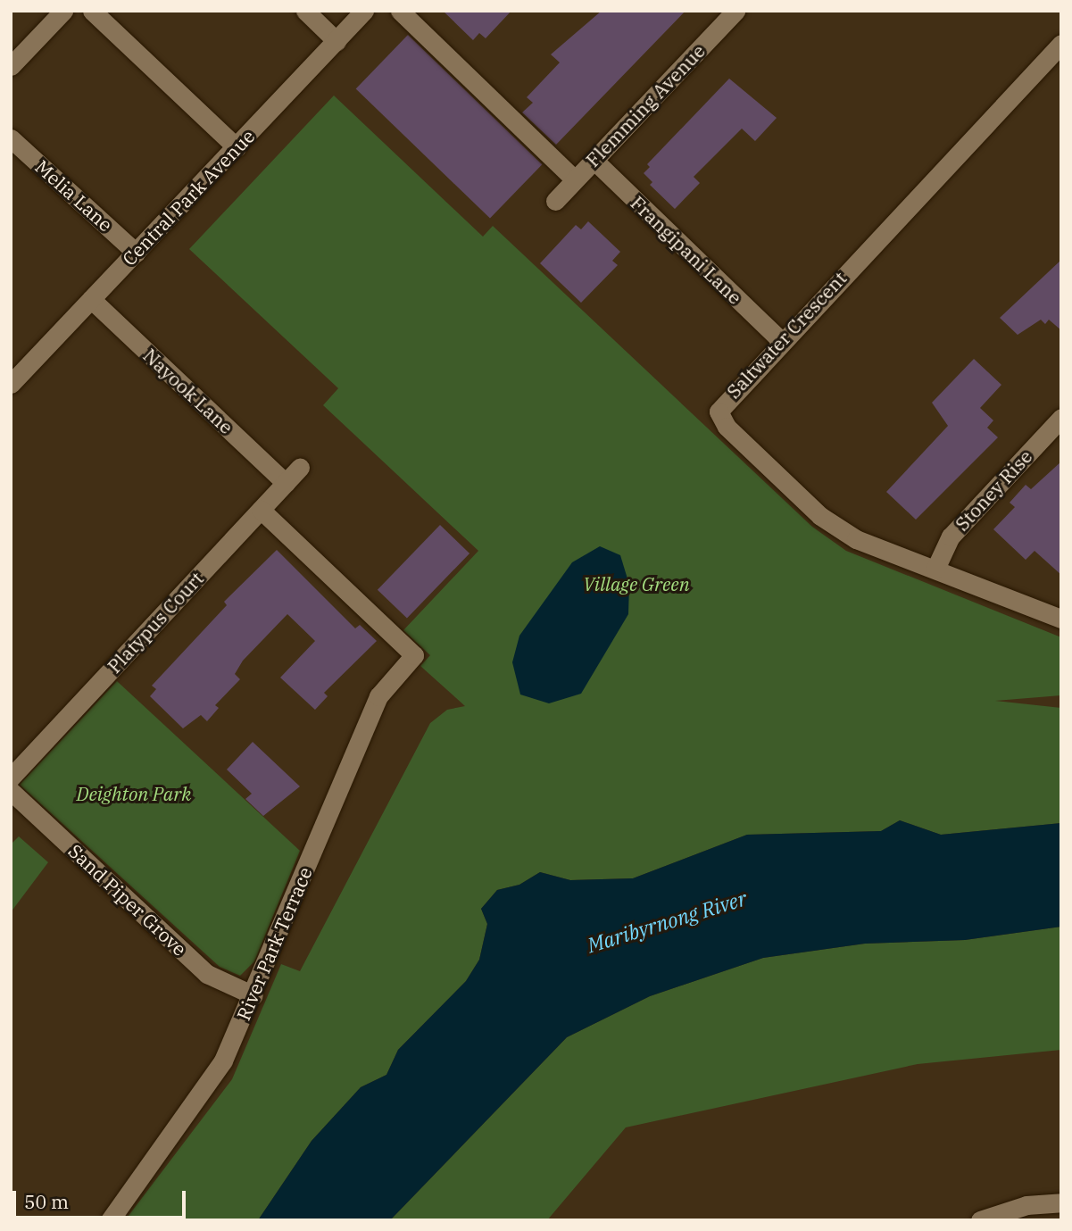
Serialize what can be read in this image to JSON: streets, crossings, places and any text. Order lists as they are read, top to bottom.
{
  "streets": {
    "street": [
      "Flemming Avenue",
      "Melia Lane",
      "Central Park Avenue",
      "Frangipani Lane",
      "Saltwater Crescent",
      "Nayook Lane",
      "Stoney Rise",
      "Platypus Court",
      "Sand Piper Grove",
      "River Park Terrace"
    ]
  },
  "crossings": [
    ["Flemming Avenue", "Frangipani Lane"],
    ["Melia Lane", "Central Park Avenue"],
    ["Central Park Avenue", "Nayook Lane"],
    ["Frangipani Lane", "Saltwater Crescent"],
    ["Saltwater Crescent", "Stoney Rise"],
    ["Nayook Lane", "Platypus Court"],
    ["Platypus Court", "River Park Terrace"],
    ["Sand Piper Grove", "River Park Terrace"]
  ],
  "water": ["Maribyrnong River"],
  "parks": ["Village Green", "Deighton Park"],
  "scale_bar": "50 m"
}
